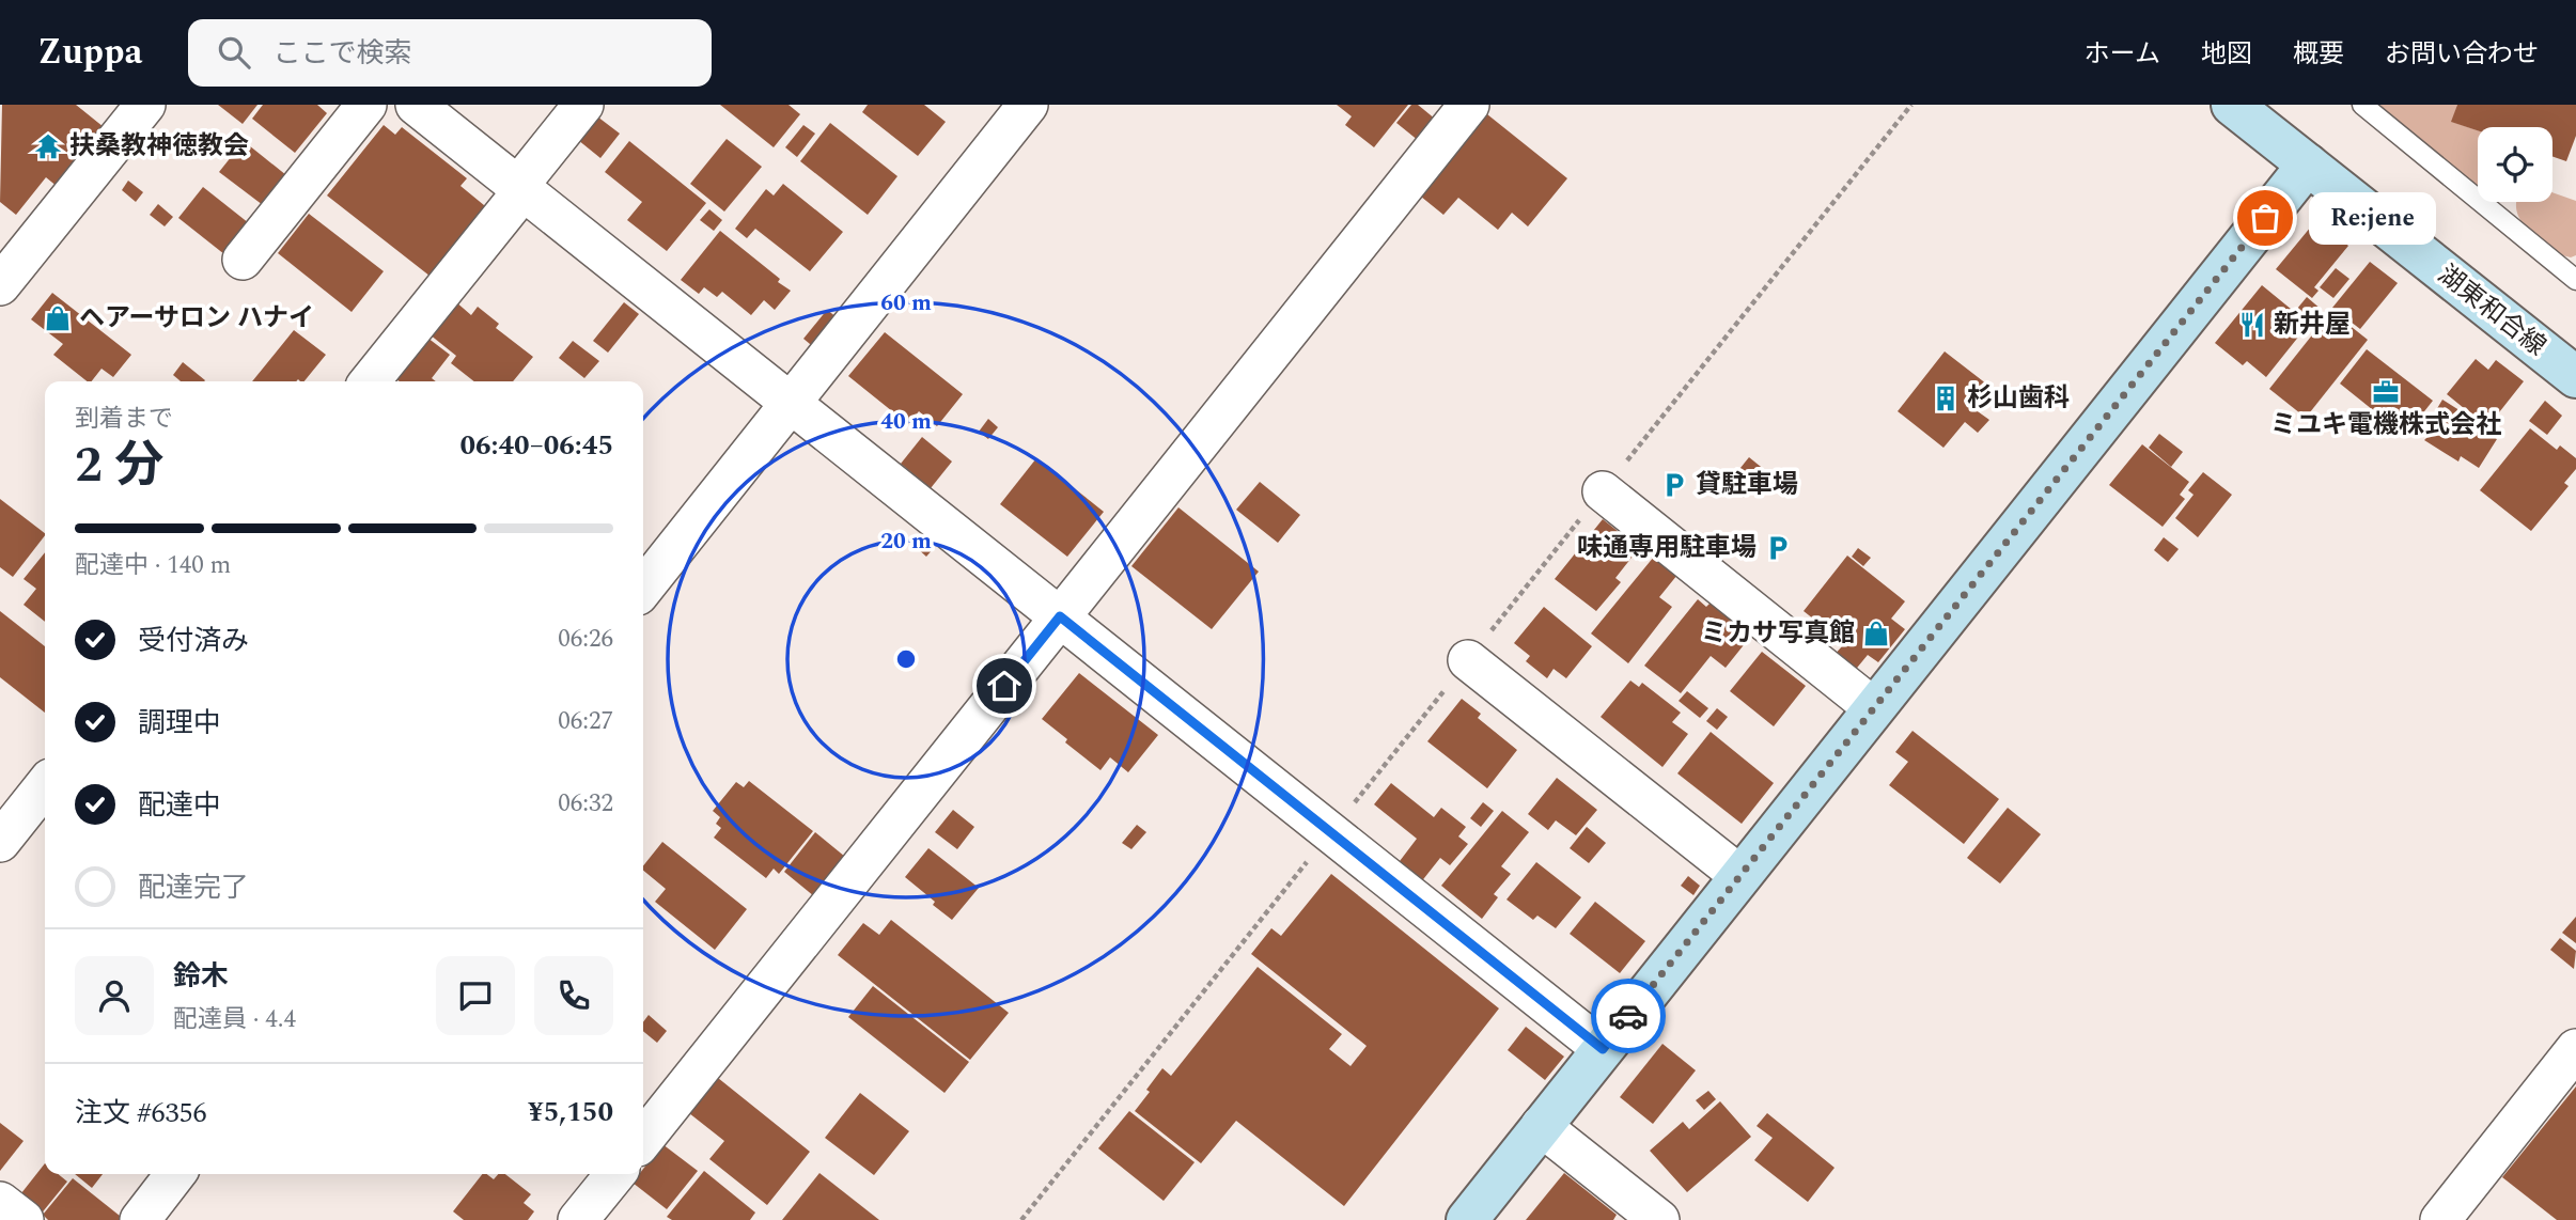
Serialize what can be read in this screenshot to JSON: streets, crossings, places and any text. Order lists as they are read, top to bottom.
{
  "streets": {
    "street": ["湖東和合線"]
  },
  "places": {
    "temple": ["扶桑教神徳教会"],
    "other": ["Re:jene"],
    "shop": ["ヘアーサロン ハナイ", "ミカサ写真館"],
    "restaurant": ["新井屋"],
    "office": ["ミユキ電機株式会社"],
    "building": ["杉山歯科"],
    "parking": ["貸駐車場", "味通専用駐車場"]
  },
  "page": {
    "header": "Zuppa",
    "search": "ここで検索",
    "nav": [
      "ホーム",
      "地図",
      "概要",
      "お問い合わせ"
    ],
    "bubble": "Re:jene",
    "heading": ["2 分", "到着まで", "06:40–06:45"],
    "panel": [
      "鈴木",
      "配達員 · 4.4",
      "注文 #6356",
      "¥5,150"
    ],
    "bar": "配達中 · 140 m",
    "list": [
      ["受付済み", "06:26"],
      ["調理中", "06:27"],
      ["配達中", "06:32"],
      "配達完了"
    ]
  },
  "rings": ["60 m", "40 m", "20 m"]
}
